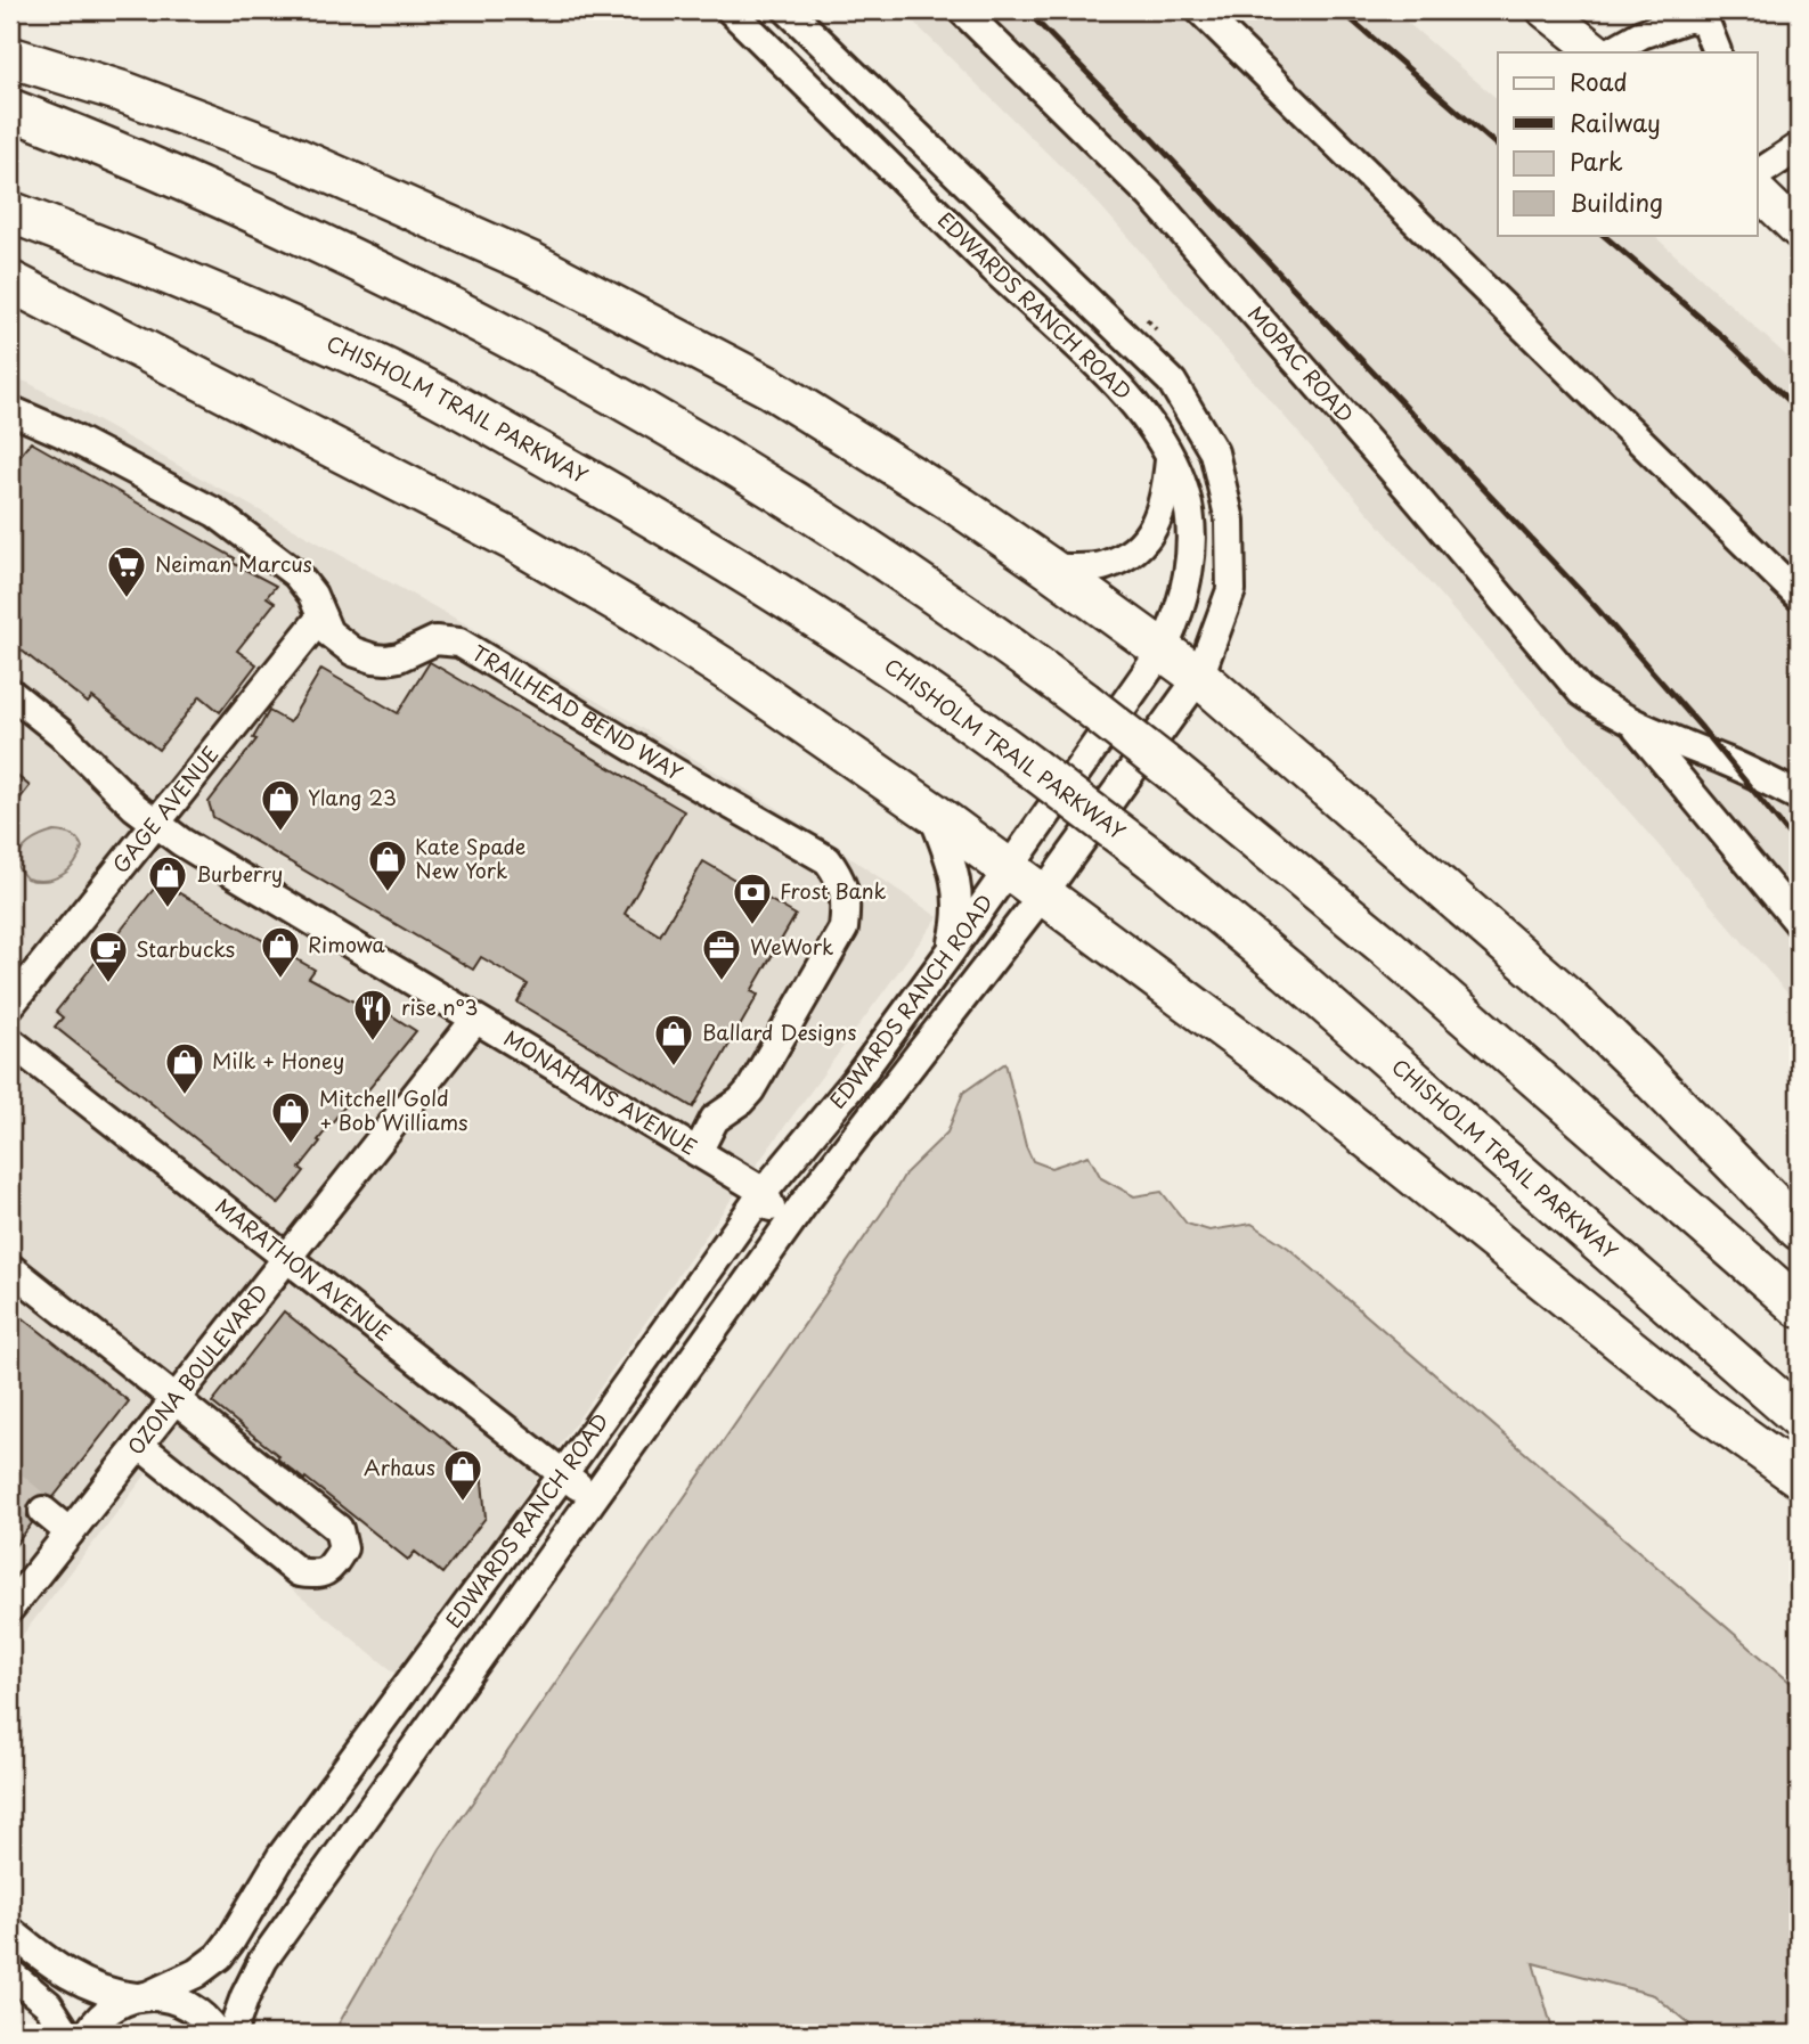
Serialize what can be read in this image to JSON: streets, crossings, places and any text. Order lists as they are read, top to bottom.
{
  "streets": {
    "highway": ["CHISHOLM TRAIL PARKWAY"],
    "street": [
      "EDWARDS RANCH ROAD",
      "MOPAC ROAD",
      "TRAILHEAD BEND WAY",
      "GAGE AVENUE",
      "MONAHANS AVENUE",
      "MARATHON AVENUE",
      "OZONA BOULEVARD"
    ]
  },
  "crossings": [
    ["EDWARDS RANCH ROAD", "MONAHANS AVENUE"],
    ["EDWARDS RANCH ROAD", "MARATHON AVENUE"],
    ["TRAILHEAD BEND WAY", "GAGE AVENUE"],
    ["TRAILHEAD BEND WAY", "MONAHANS AVENUE"],
    ["GAGE AVENUE", "MONAHANS AVENUE"],
    ["MONAHANS AVENUE", "OZONA BOULEVARD"],
    ["MARATHON AVENUE", "OZONA BOULEVARD"]
  ],
  "places": {
    "supermarket": ["Neiman Marcus"],
    "shop": [
      "Ylang 23",
      "Kate Spade New York",
      "Burberry",
      "Rimowa",
      "Ballard Designs",
      "Milk + Honey",
      "Mitchell Gold + Bob Williams",
      "Arhaus"
    ],
    "bank": ["Frost Bank"],
    "office": ["WeWork"],
    "cafe": ["Starbucks"],
    "restaurant": ["rise n°3"]
  },
  "legend": [
    "Road",
    "Railway",
    "Park",
    "Building"
  ]
}
